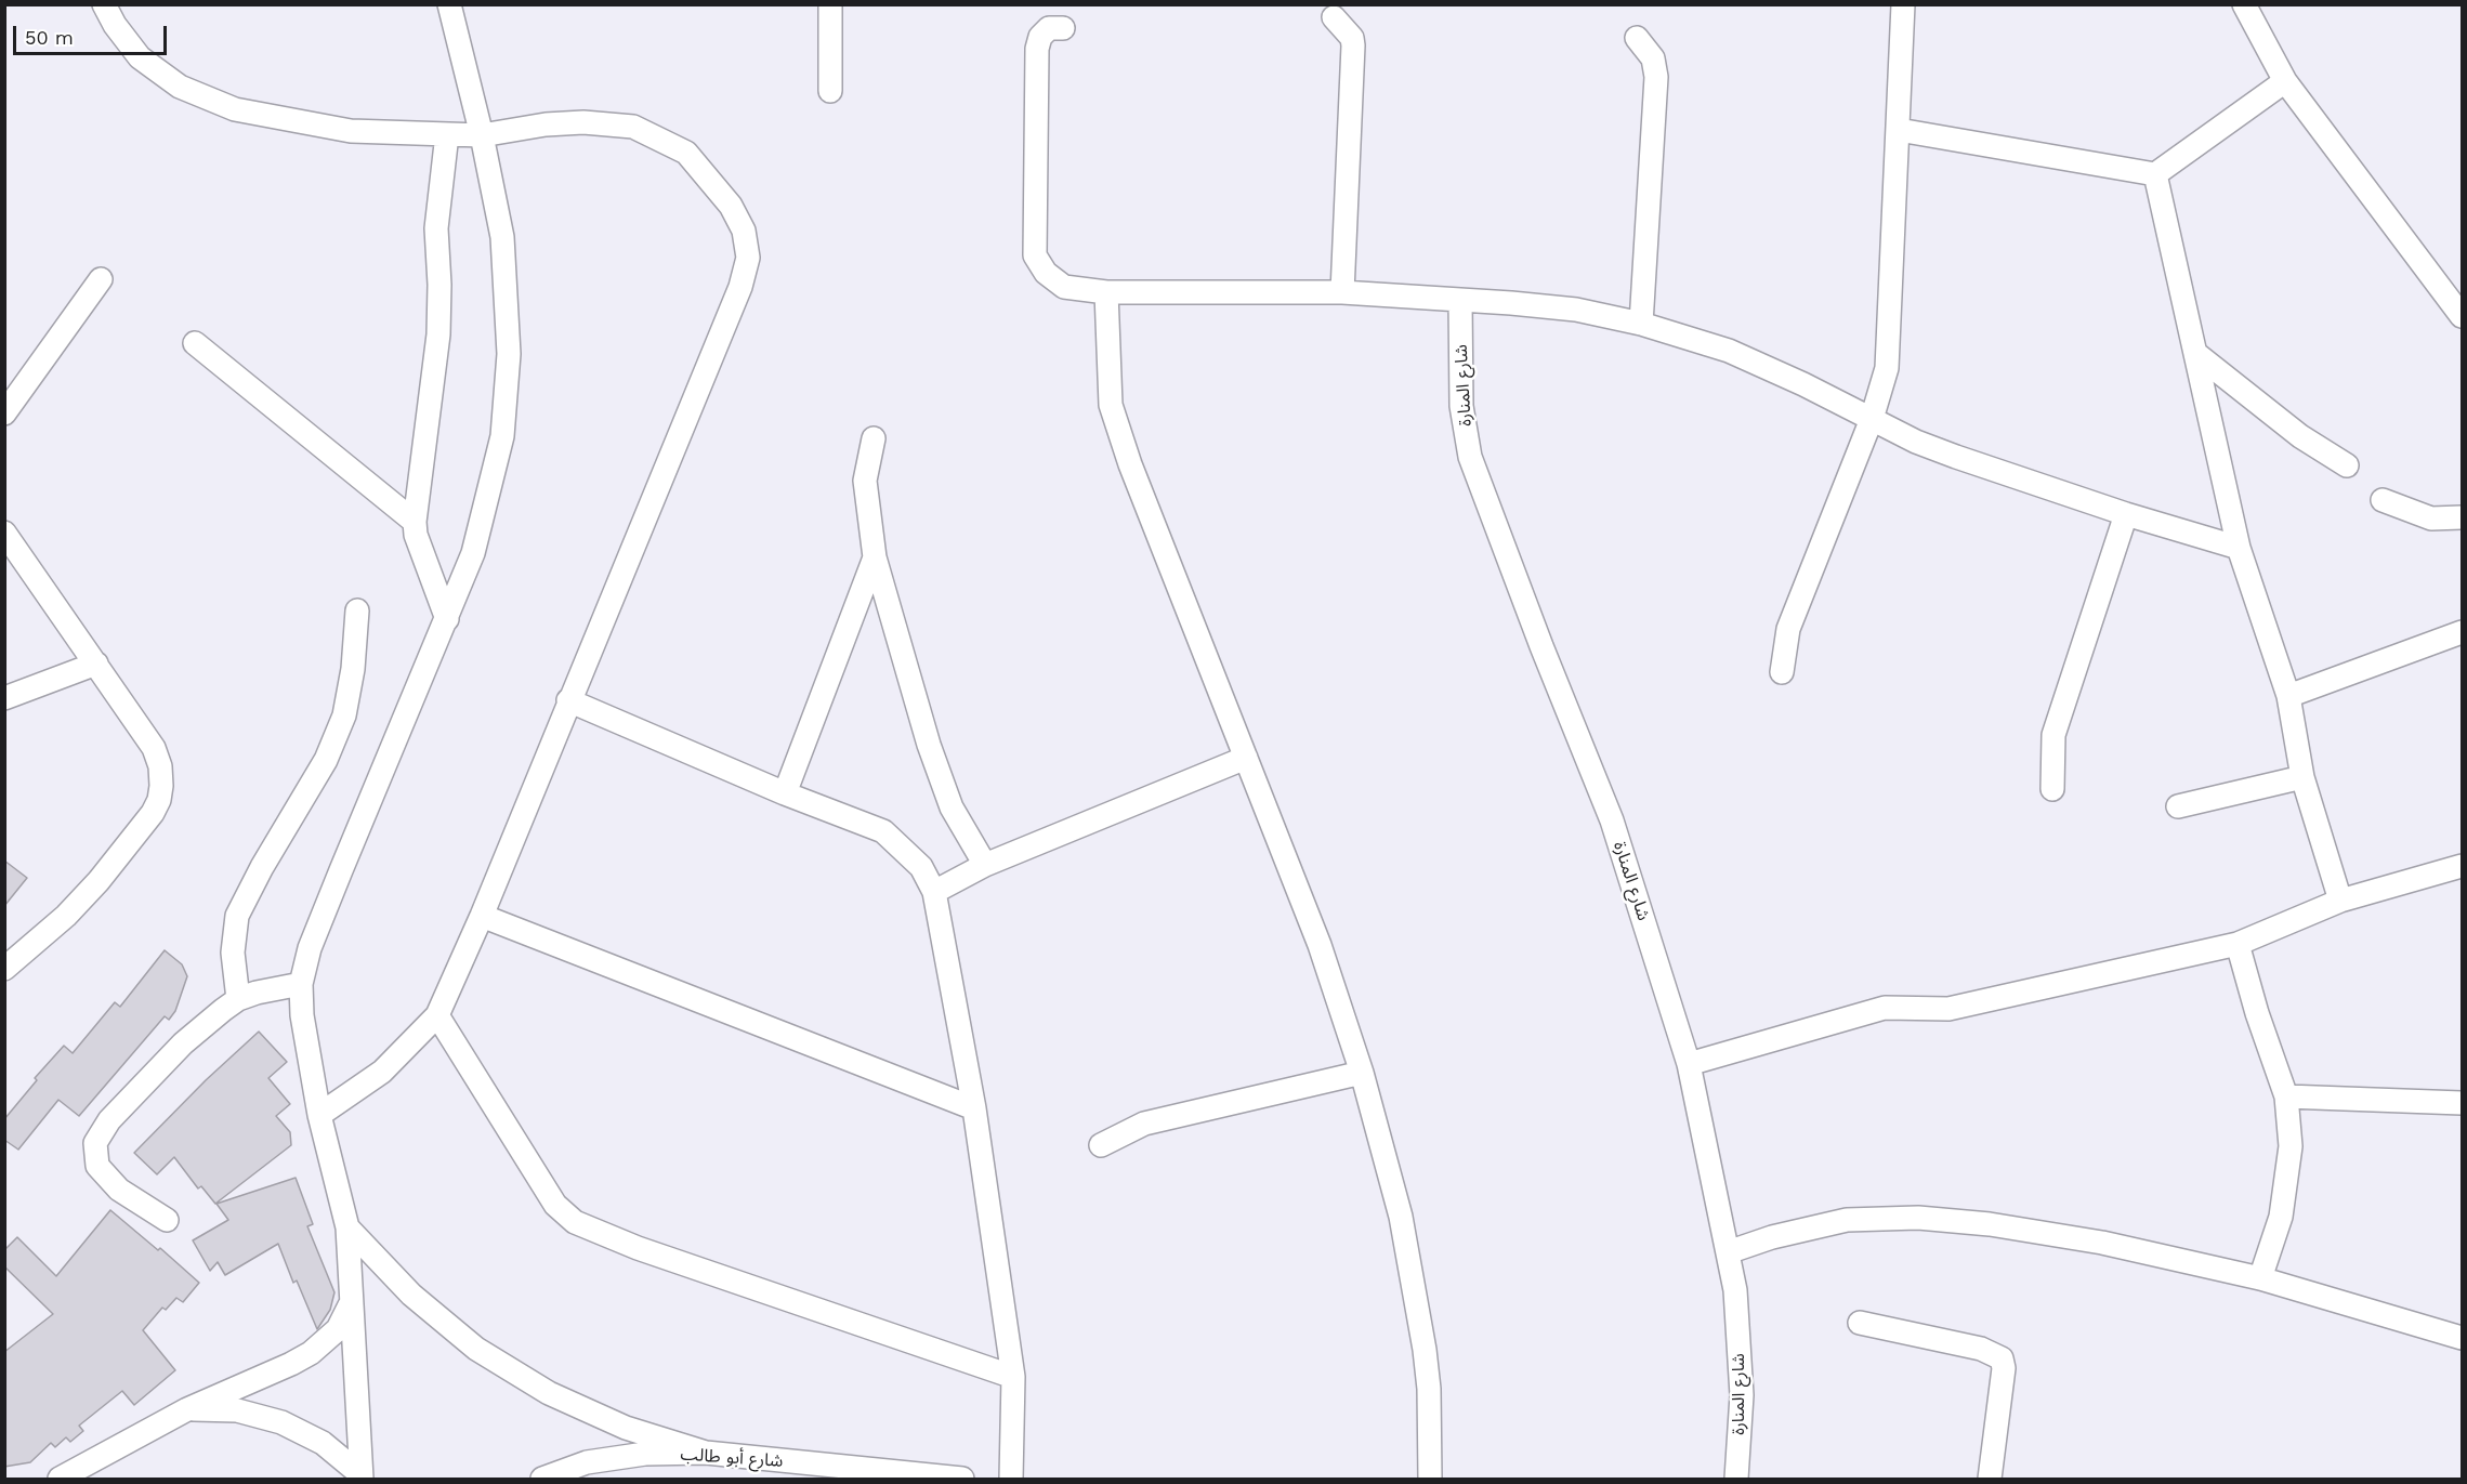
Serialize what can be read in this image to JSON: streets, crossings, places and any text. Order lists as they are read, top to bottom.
{
  "streets": {
    "street": ["شارع المنارة", "شارع أبو طالب"]
  },
  "scale_bar": "50 m"
}
